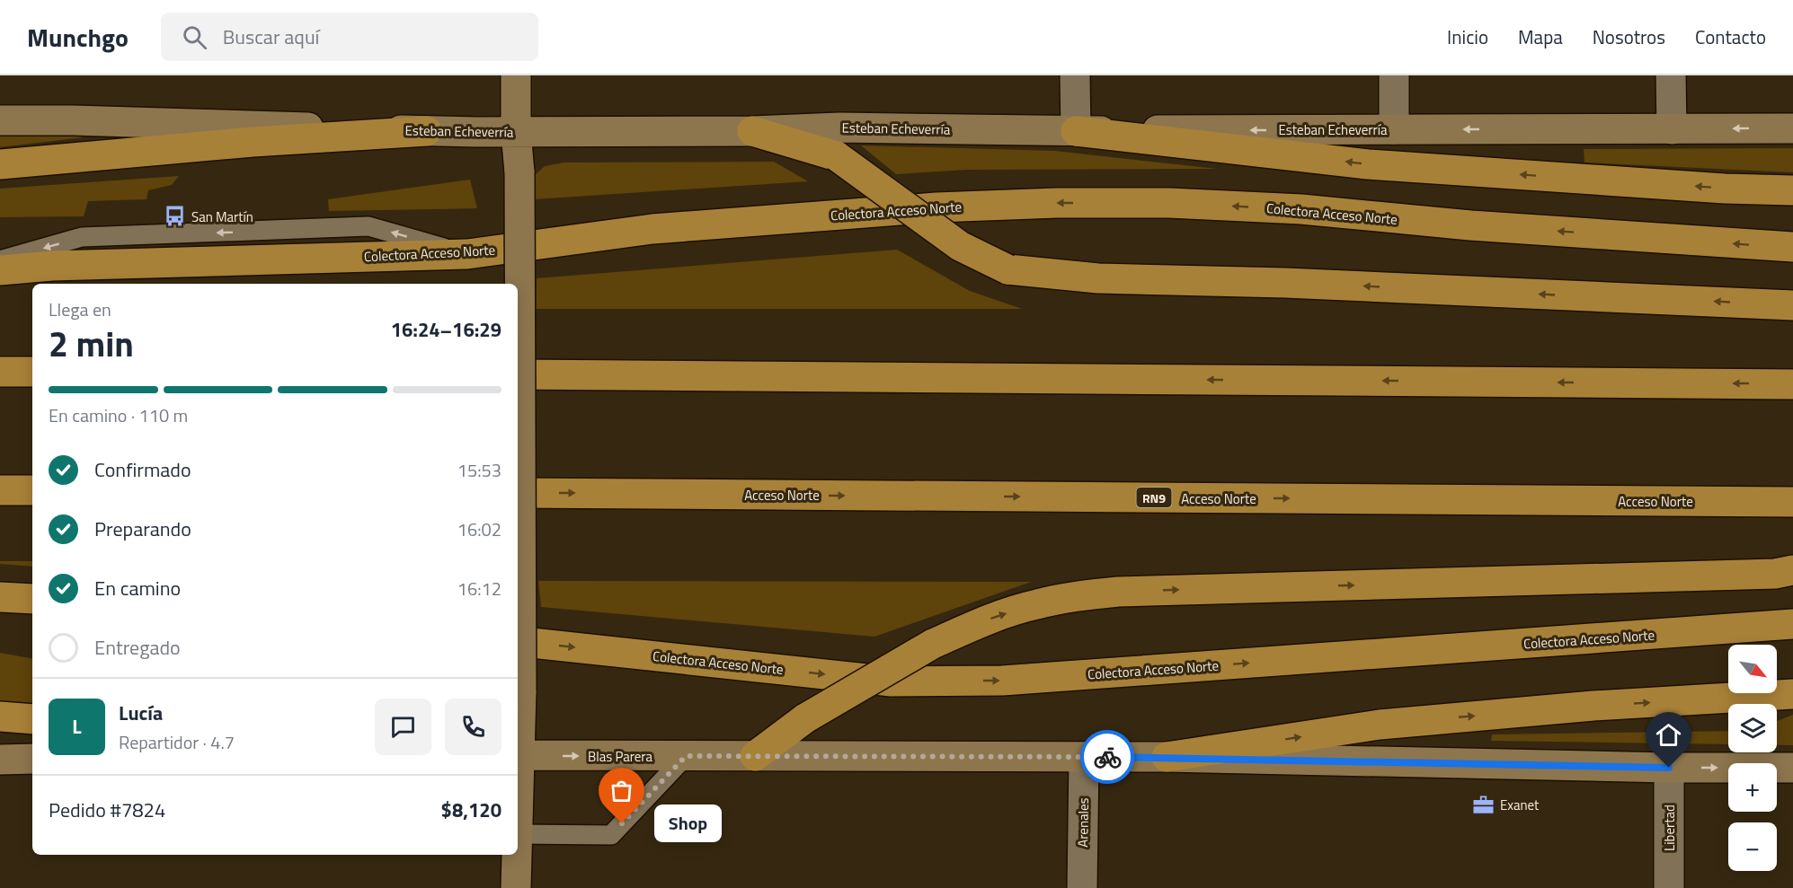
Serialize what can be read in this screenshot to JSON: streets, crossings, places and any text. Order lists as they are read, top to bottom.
{
  "streets": {
    "highway": ["Colectora Acceso Norte", "Acceso Norte", "RN9"],
    "street": [
      "Esteban Echeverría",
      "Blas Parera",
      "Arenales",
      "Libertad"
    ]
  },
  "crossings": [
    ["Blas Parera", "Arenales"],
    ["Blas Parera", "Libertad"]
  ],
  "one_way": ["Esteban Echeverría"],
  "places": {
    "bus stop": ["San Martín"],
    "office": ["Exanet"],
    "other": ["Shop"]
  },
  "north": "bottom right",
  "page": {
    "header": "Munchgo",
    "search": "Buscar aquí",
    "nav": [
      "Inicio",
      "Mapa",
      "Nosotros",
      "Contacto"
    ],
    "heading": ["2 min", "Llega en", "16:24–16:29"],
    "panel": [
      "Lucía",
      "Repartidor · 4.7",
      "Pedido #7824",
      "$8,120"
    ],
    "bar": "En camino · 110 m",
    "list": [
      ["Confirmado", "15:53"],
      ["Preparando", "16:02"],
      ["En camino", "16:12"],
      "Entregado"
    ],
    "map_buttons": ["+", "−"],
    "round": "L",
    "bubble": "Shop"
  }
}
